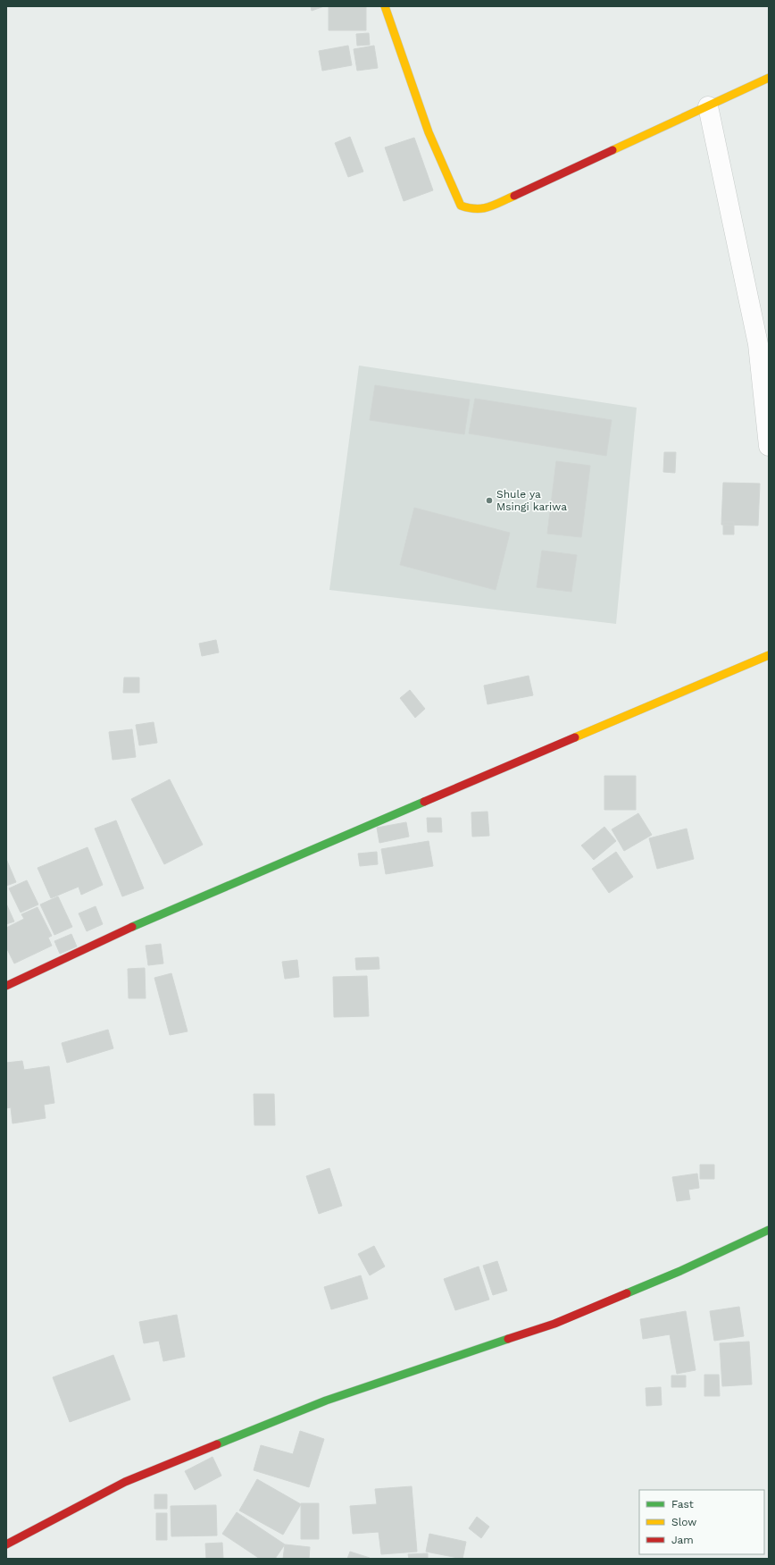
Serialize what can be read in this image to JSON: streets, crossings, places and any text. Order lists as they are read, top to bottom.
{
  "places": ["Shule ya Msingi kariwa"],
  "legend": ["Fast", "Slow", "Jam"]
}
